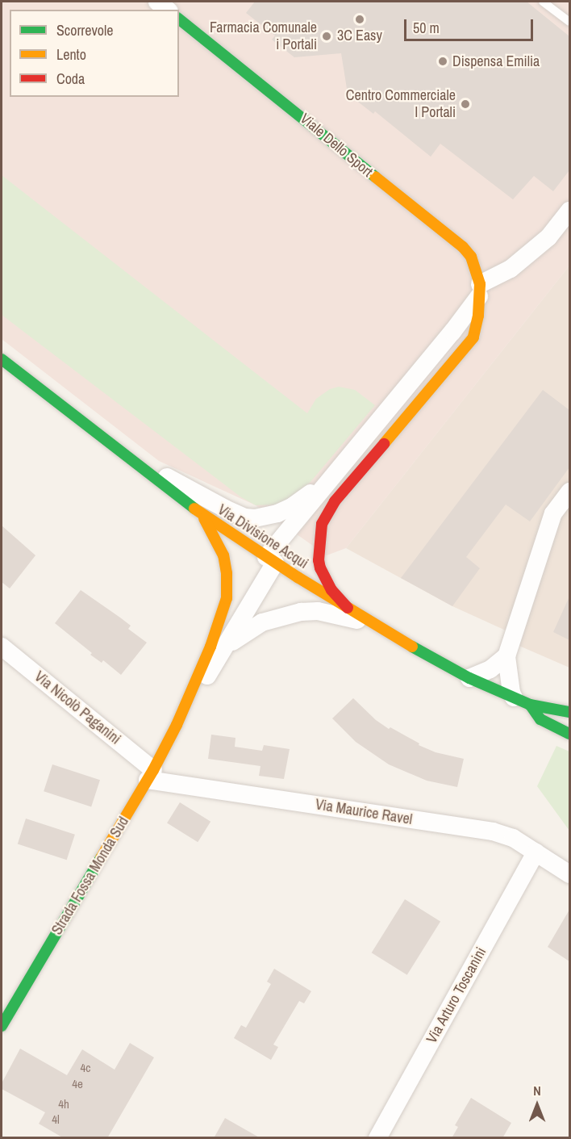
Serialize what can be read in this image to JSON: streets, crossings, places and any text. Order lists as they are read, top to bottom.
{
  "streets": {
    "street": [
      "Viale Dello Sport",
      "Via Divisione Acqui",
      "Via Nicolò Paganini",
      "Via Maurice Ravel",
      "Strada Fossa Monda Sud",
      "Via Arturo Toscanini"
    ]
  },
  "crossings": [
    ["Viale Dello Sport", "Via Divisione Acqui"],
    ["Via Divisione Acqui", "Strada Fossa Monda Sud"],
    ["Via Nicolò Paganini", "Via Maurice Ravel"],
    ["Via Nicolò Paganini", "Strada Fossa Monda Sud"],
    ["Via Maurice Ravel", "Strada Fossa Monda Sud"],
    ["Via Maurice Ravel", "Via Arturo Toscanini"]
  ],
  "places": [
    "3C Easy",
    "Farmacia Comunale i Portali",
    "Dispensa Emilia",
    "Centro Commerciale I Portali"
  ],
  "house_numbers": [
    "4c",
    "4e",
    "4h",
    "4l"
  ],
  "legend": ["Scorrevole", "Lento", "Coda"],
  "scale_bar": "50 m",
  "north": "top"
}
